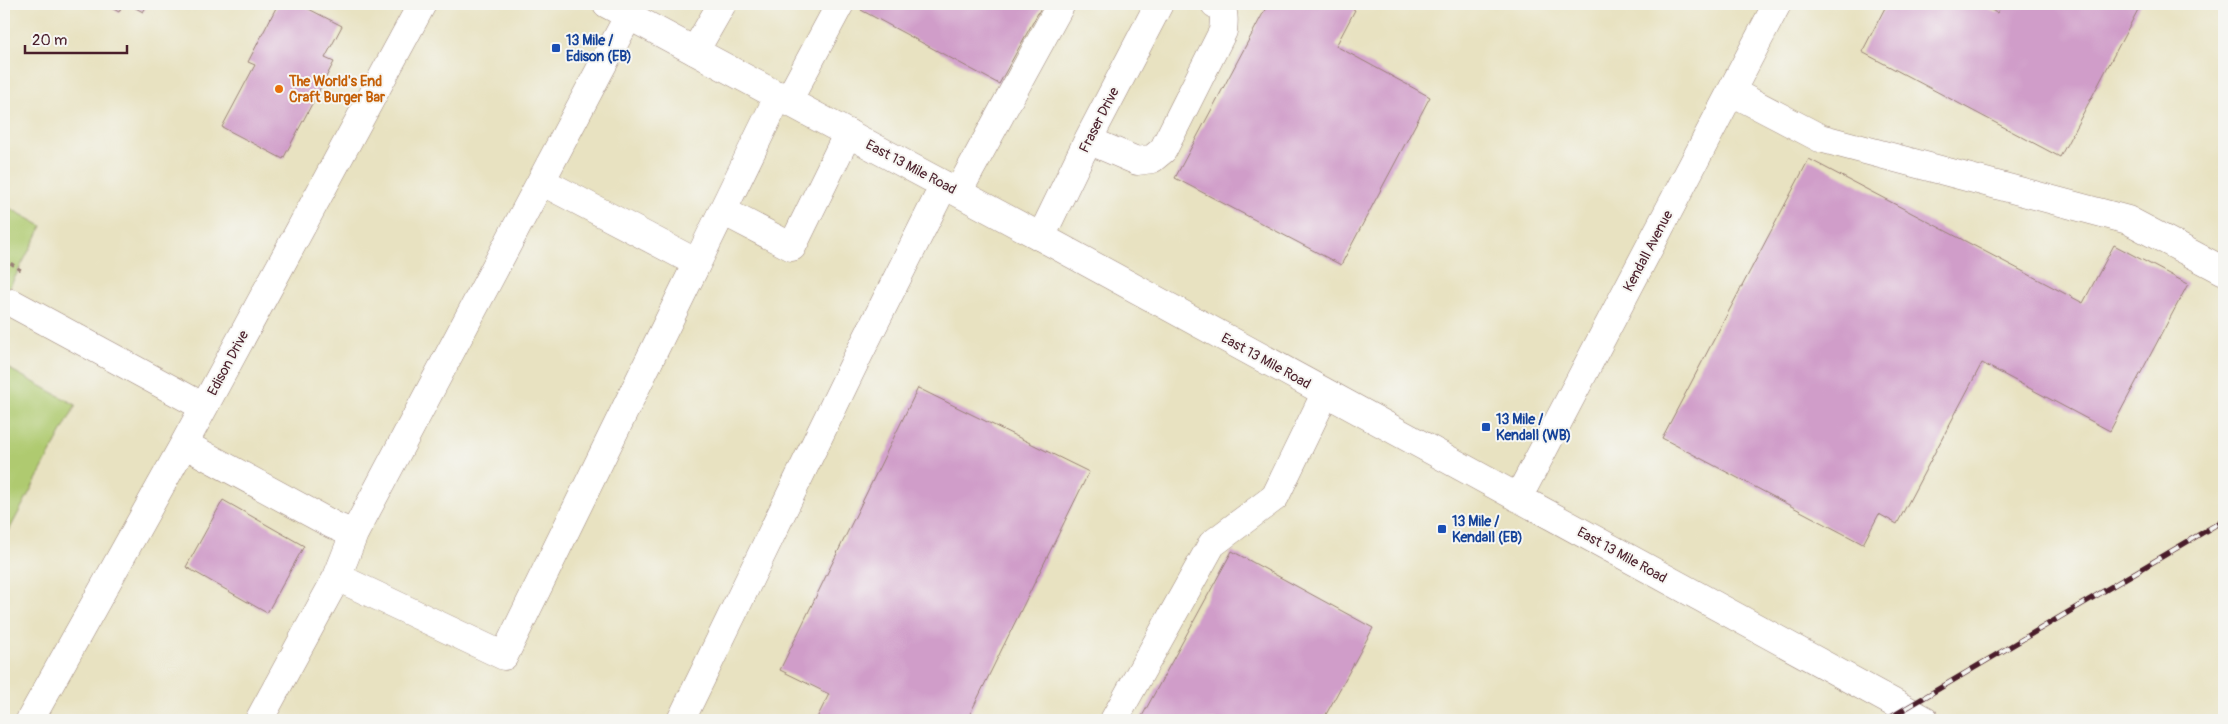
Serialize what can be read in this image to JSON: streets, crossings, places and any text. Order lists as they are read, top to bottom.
{
  "streets": {
    "street": [
      "Fraser Drive",
      "East 13 Mile Road",
      "Kendall Avenue",
      "Edison Drive"
    ]
  },
  "crossings": [
    ["Fraser Drive", "East 13 Mile Road"],
    ["East 13 Mile Road", "Kendall Avenue"]
  ],
  "places": {
    "transit": ["13 Mile / Edison (EB)", "13 Mile / Kendall (WB)", "13 Mile / Kendall (EB)"],
    "other": ["The World's End Craft Burger Bar"]
  },
  "scale_bar": "20 m"
}
